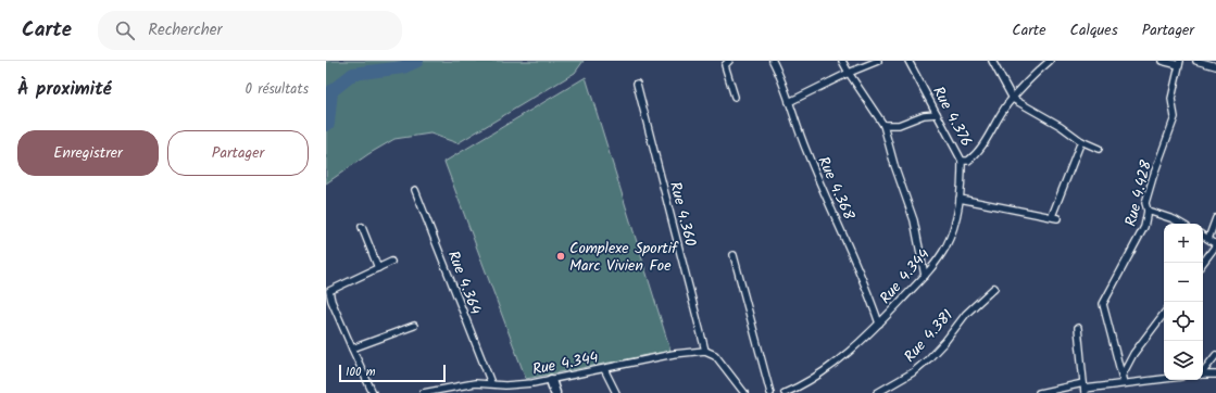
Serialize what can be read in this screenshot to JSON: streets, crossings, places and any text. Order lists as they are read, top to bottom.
{
  "streets": {
    "street": [
      "Rue 4.376",
      "Rue 4.368",
      "Rue 4.428",
      "Rue 4.360",
      "Rue 4.344",
      "Rue 4.364",
      "Rue 4.381"
    ]
  },
  "crossings": [
    ["Rue 4.376", "Rue 4.344"],
    ["Rue 4.368", "Rue 4.344"],
    ["Rue 4.360", "Rue 4.344"],
    ["Rue 4.344", "Rue 4.364"]
  ],
  "places": ["Complexe Sportif Marc Vivien Foe"],
  "scale_bar": "100 m",
  "page": {
    "header": "Carte",
    "search": "Rechercher",
    "nav": ["Carte", "Calques", "Partager"],
    "heading": ["À proximité", "0 résultats"],
    "buttons": ["Enregistrer", "Partager"],
    "map_buttons": ["+", "−"],
    "scale": "100 m"
  }
}
